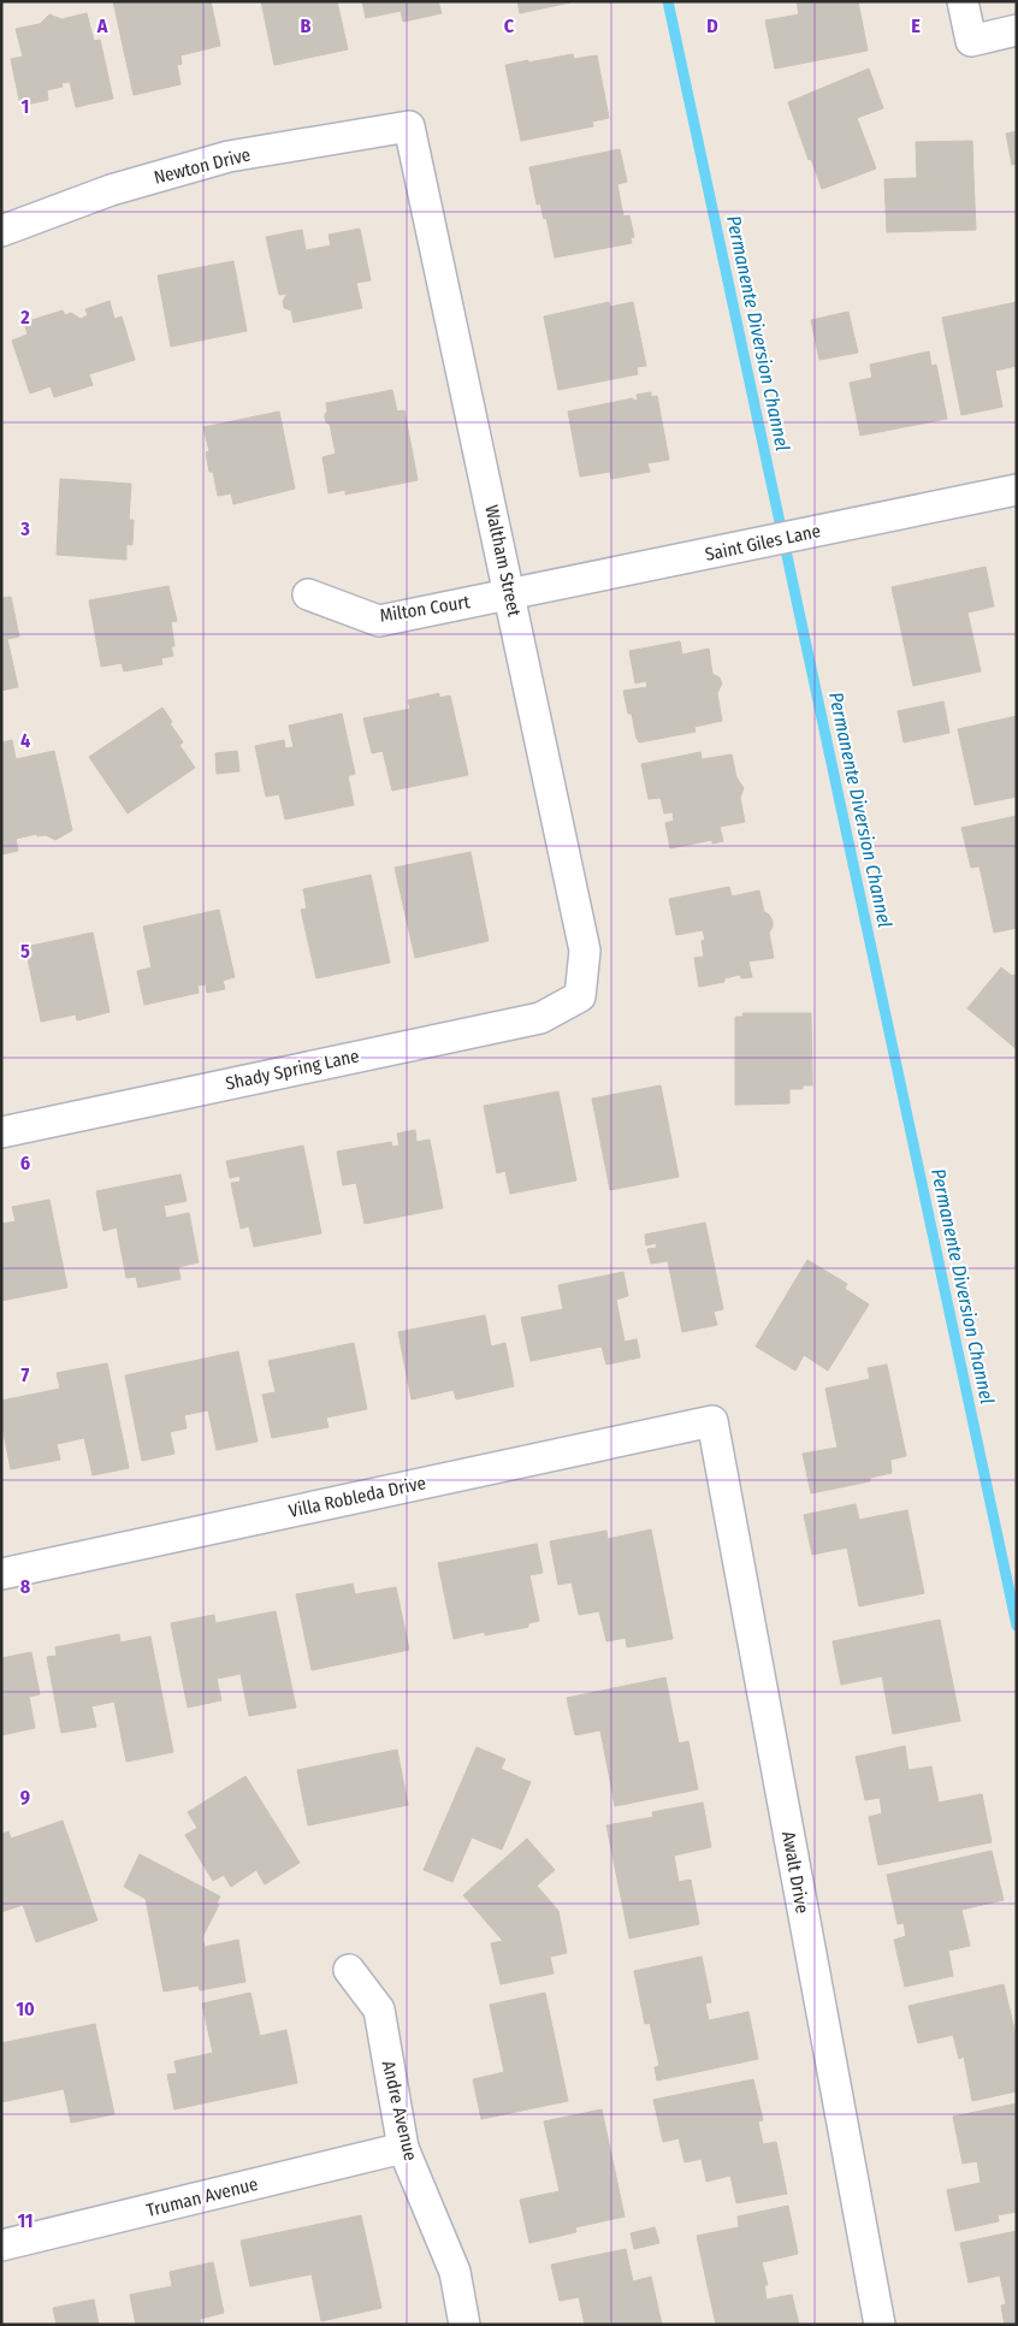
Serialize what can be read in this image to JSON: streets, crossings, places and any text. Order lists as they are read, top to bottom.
{
  "streets": {
    "street": [
      "Newton Drive",
      "Saint Giles Lane",
      "Waltham Street",
      "Milton Court",
      "Shady Spring Lane",
      "Villa Robleda Drive",
      "Awalt Drive",
      "Andre Avenue",
      "Truman Avenue"
    ]
  },
  "crossings": [
    ["Newton Drive", "Waltham Street"],
    ["Saint Giles Lane", "Waltham Street"],
    ["Saint Giles Lane", "Milton Court"],
    ["Waltham Street", "Milton Court"],
    ["Waltham Street", "Shady Spring Lane"],
    ["Villa Robleda Drive", "Awalt Drive"],
    ["Andre Avenue", "Truman Avenue"]
  ],
  "water": ["Permanente Diversion Channel"],
  "grid": {
    "columns": [
      "A",
      "B",
      "C",
      "D",
      "E"
    ],
    "rows": [
      "1",
      "2",
      "3",
      "4",
      "5",
      "6",
      "7",
      "8",
      "9",
      "10",
      "11"
    ]
  }
}
